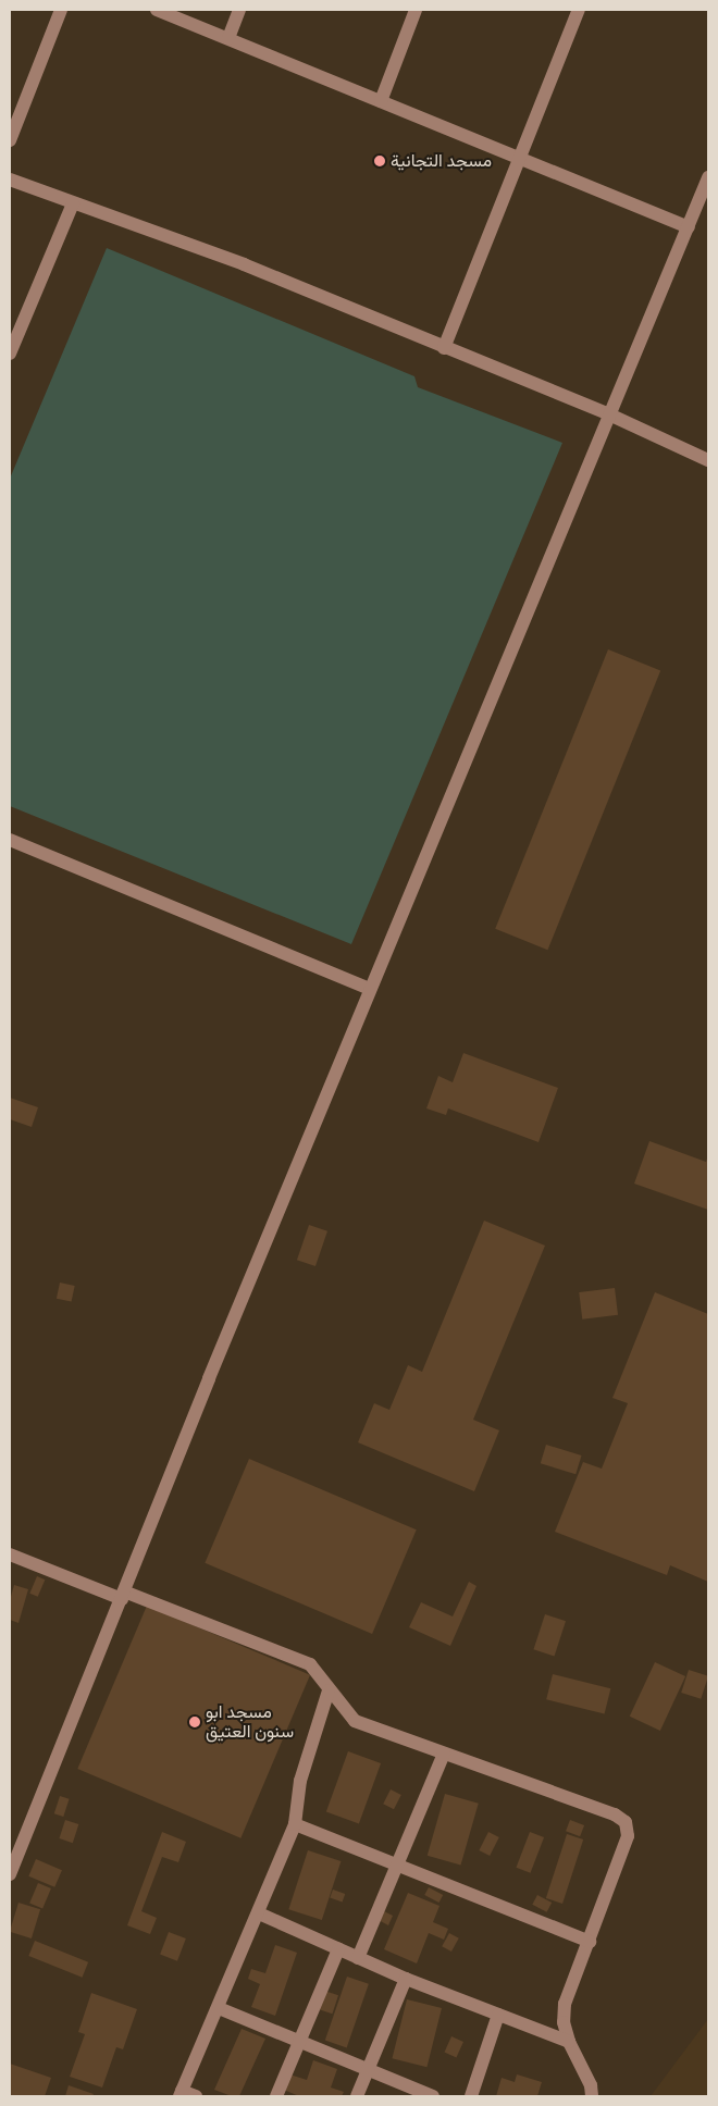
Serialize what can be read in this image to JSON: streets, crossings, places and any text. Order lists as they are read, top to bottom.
{
  "places": ["مسجد التجانية", "مسجد ابو سنون العتيق"]
}
